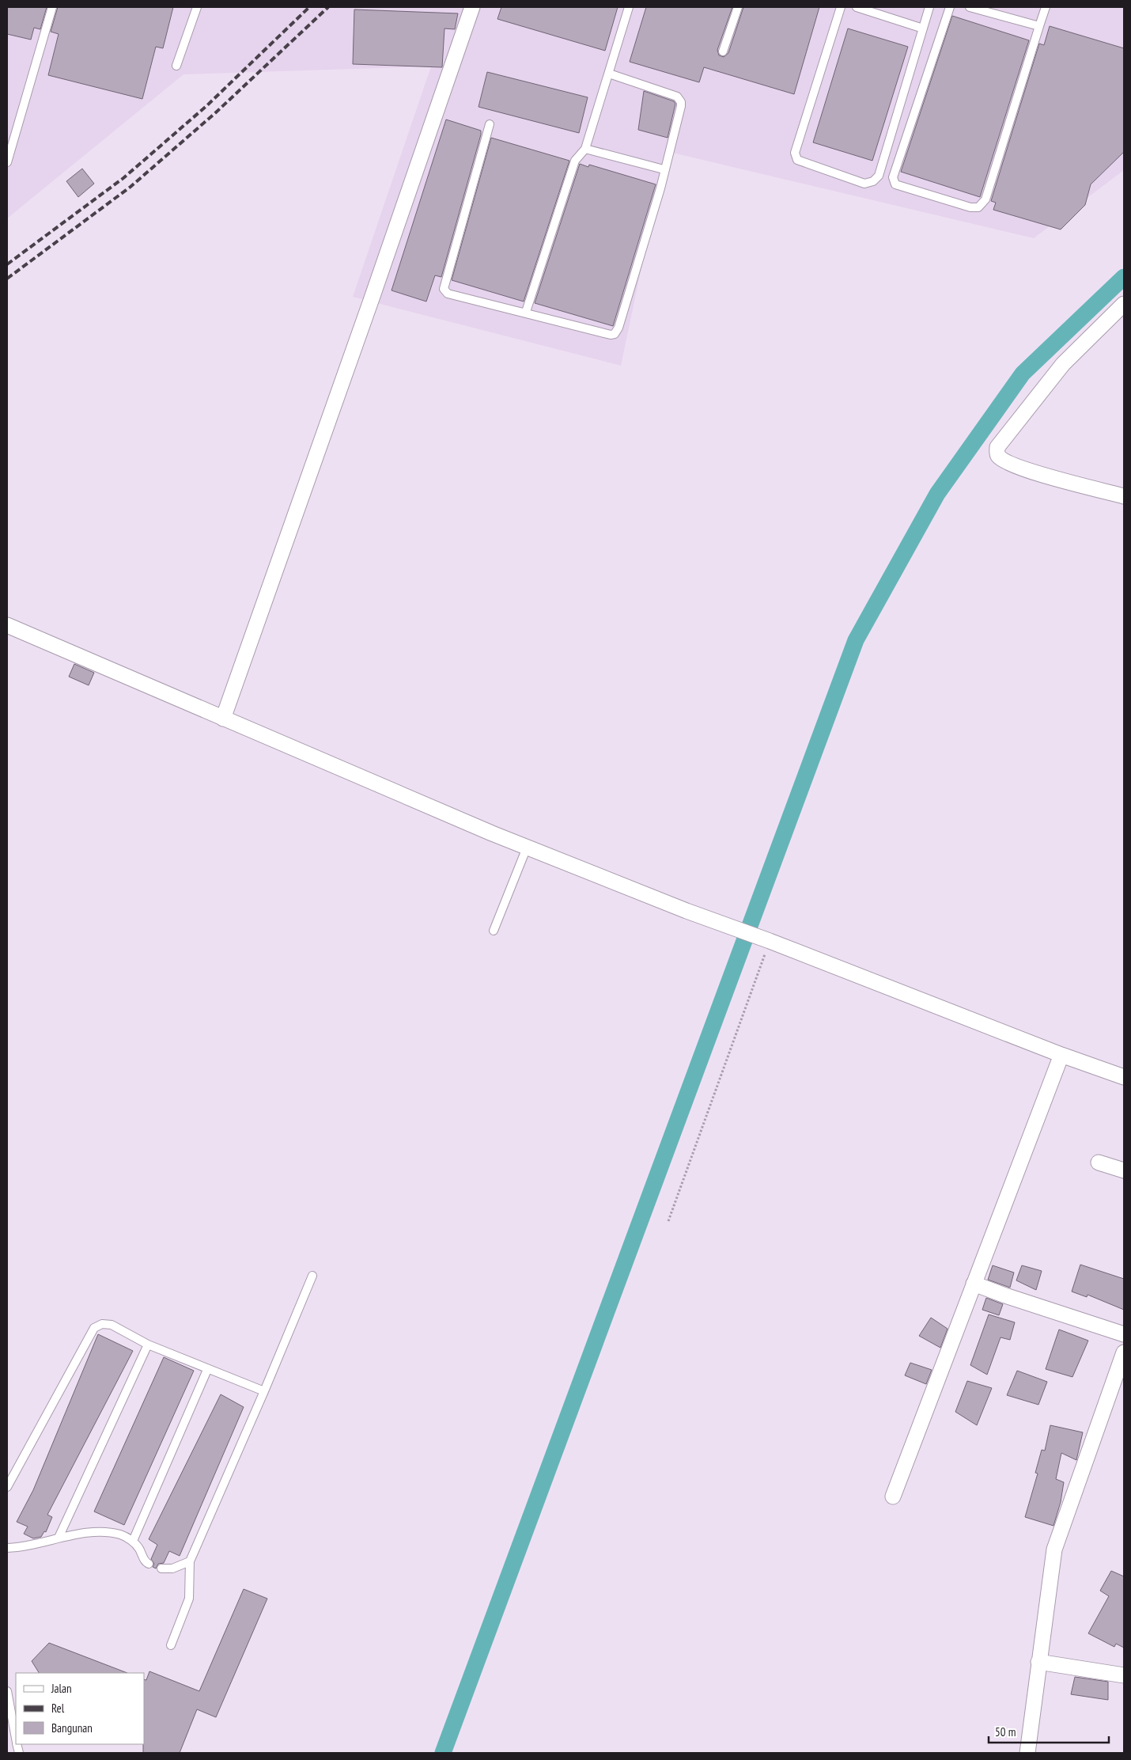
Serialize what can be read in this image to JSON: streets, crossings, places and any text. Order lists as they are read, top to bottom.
{
  "legend": ["Jalan", "Rel", "Bangunan"],
  "scale_bar": "50 m"
}
